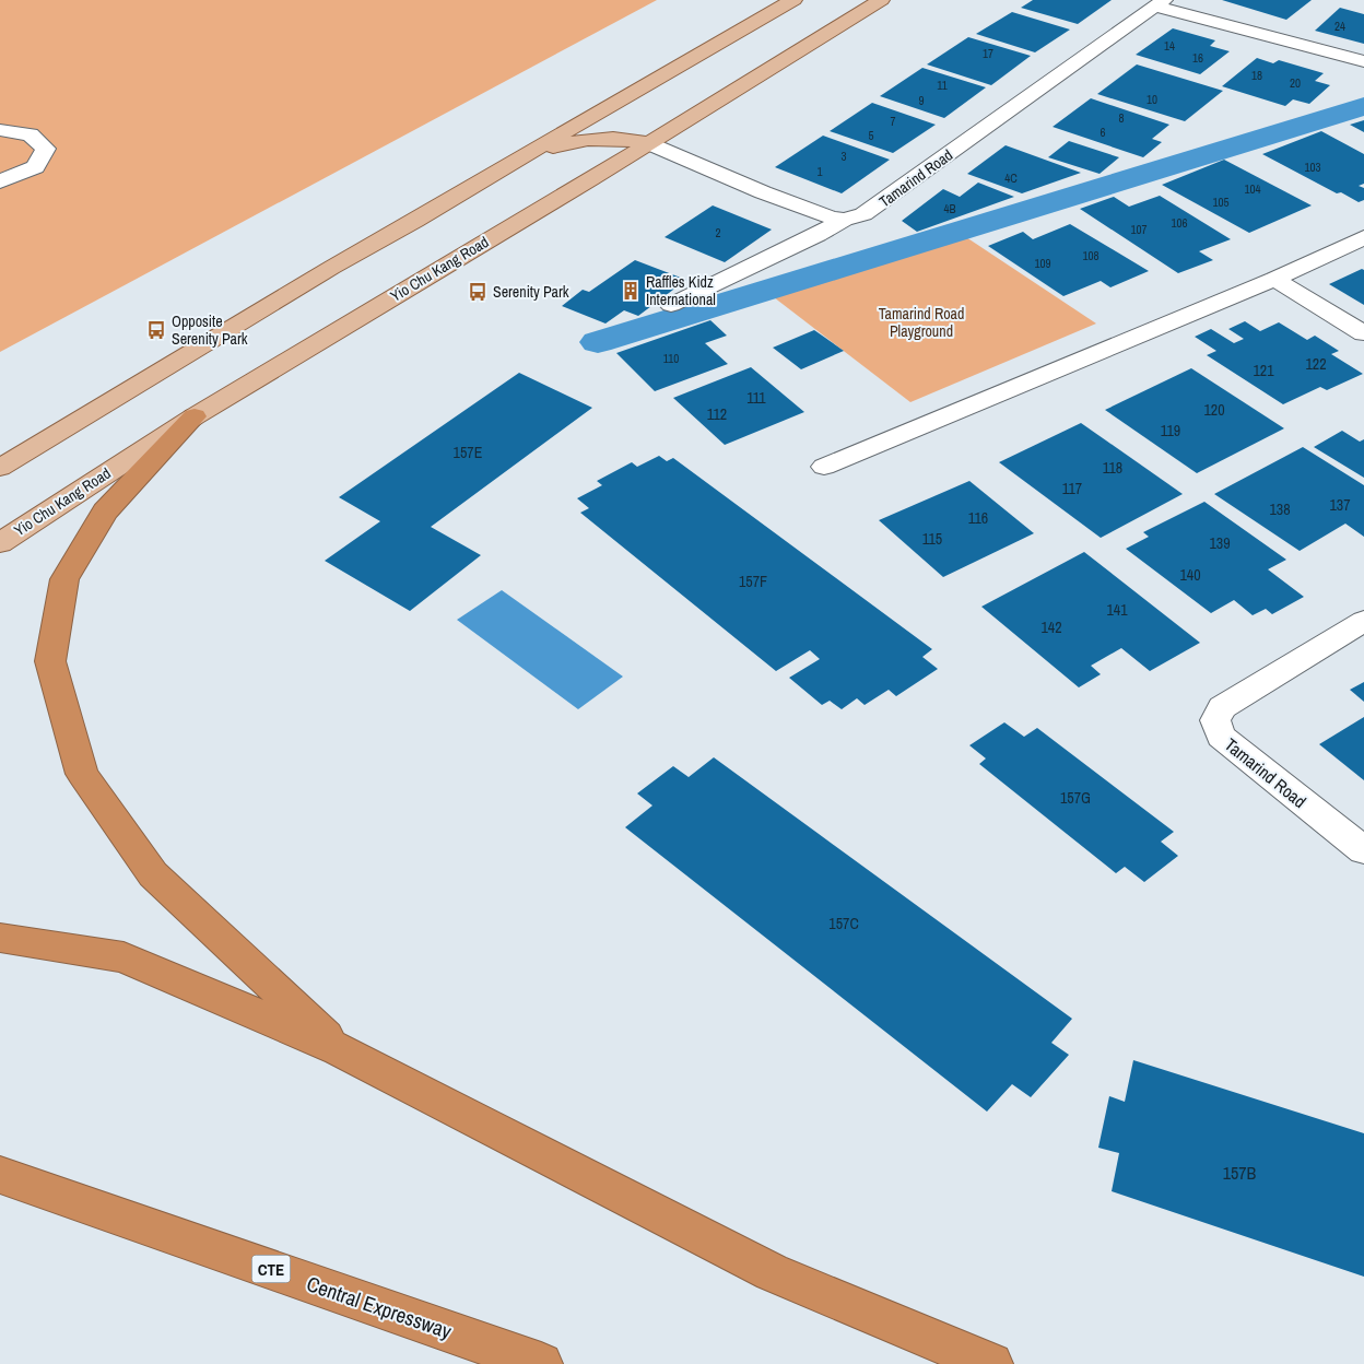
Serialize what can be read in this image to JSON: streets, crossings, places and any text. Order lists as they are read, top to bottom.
{
  "streets": {
    "highway": ["CTE", "Central Expressway"],
    "main road": ["Yio Chu Kang Road"],
    "street": ["Tamarind Road"]
  },
  "parks": ["Tamarind Road Playground"],
  "places": {
    "building": ["Raffles Kidz International"],
    "bus stop": ["Serenity Park", "Opposite Serenity Park"]
  },
  "house_numbers": [
    "24",
    "14",
    "17",
    "16",
    "18",
    "20",
    "11",
    "10",
    "9",
    "8",
    "7",
    "6",
    "5",
    "3",
    "103",
    "1",
    "4C",
    "104",
    "105",
    "4B",
    "106",
    "107",
    "2",
    "108",
    "109",
    "110",
    "122",
    "121",
    "111",
    "120",
    "112",
    "119",
    "157E",
    "118",
    "117",
    "137",
    "138",
    "116",
    "115",
    "139",
    "140",
    "157F",
    "141",
    "142",
    "157G",
    "157C",
    "157B"
  ]
}
